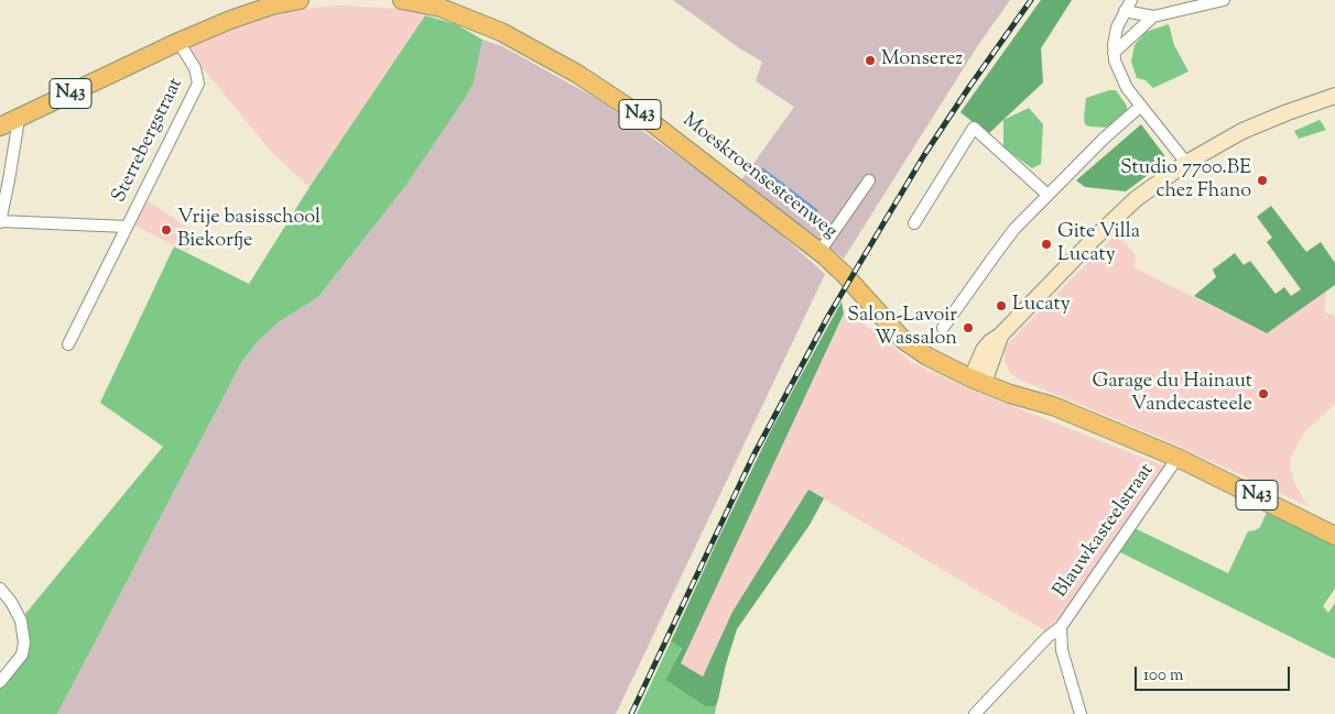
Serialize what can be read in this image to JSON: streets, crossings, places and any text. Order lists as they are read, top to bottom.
{
  "streets": {
    "main road": ["N43", "Moeskroensesteenweg"],
    "street": ["Sterrebergstraat", "Blauwkasteelstraat"]
  },
  "crossings": [
    ["N43", "Sterrebergstraat"],
    ["N43", "Moeskroensesteenweg"],
    ["N43", "Blauwkasteelstraat"]
  ],
  "places": [
    "Monserez",
    "Studio 7700.BE chez Fhano",
    "Vrije basisschool Biekorfje",
    "Gite Villa Lucaty",
    "Lucaty",
    "Salon-Lavoir Wassalon",
    "Garage du Hainaut Vandecasteele"
  ],
  "scale_bar": "100 m"
}
